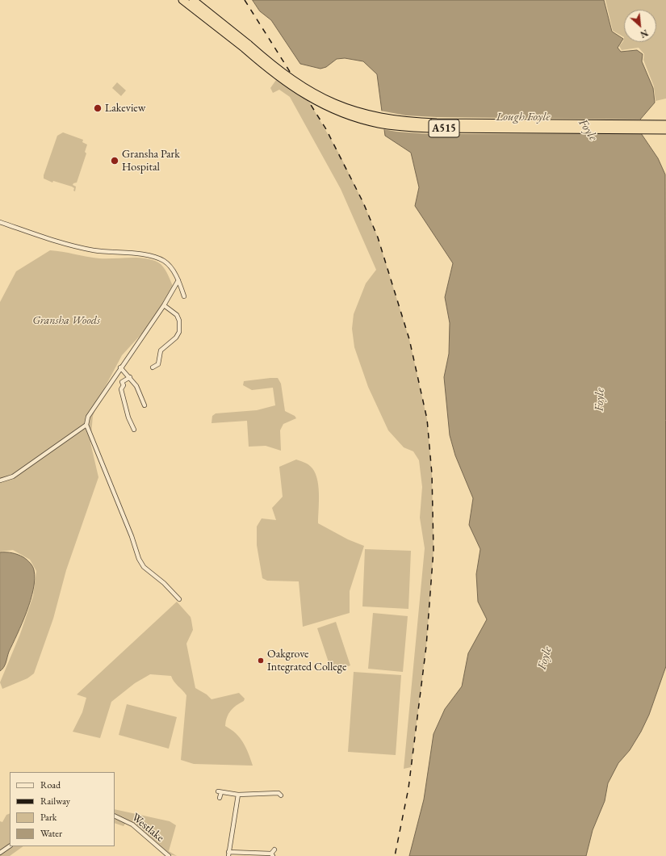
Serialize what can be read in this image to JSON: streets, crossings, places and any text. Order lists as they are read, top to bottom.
{
  "streets": {
    "highway": ["A515"],
    "street": ["Westlake"]
  },
  "water": ["Lough Foyle", "Foyle"],
  "parks": ["Gransha Woods"],
  "places": ["Lakeview", "Gransha Park Hospital", "Oakgrove Integrated College"],
  "legend": [
    "Road",
    "Railway",
    "Park",
    "Water"
  ],
  "north": "bottom right"
}
